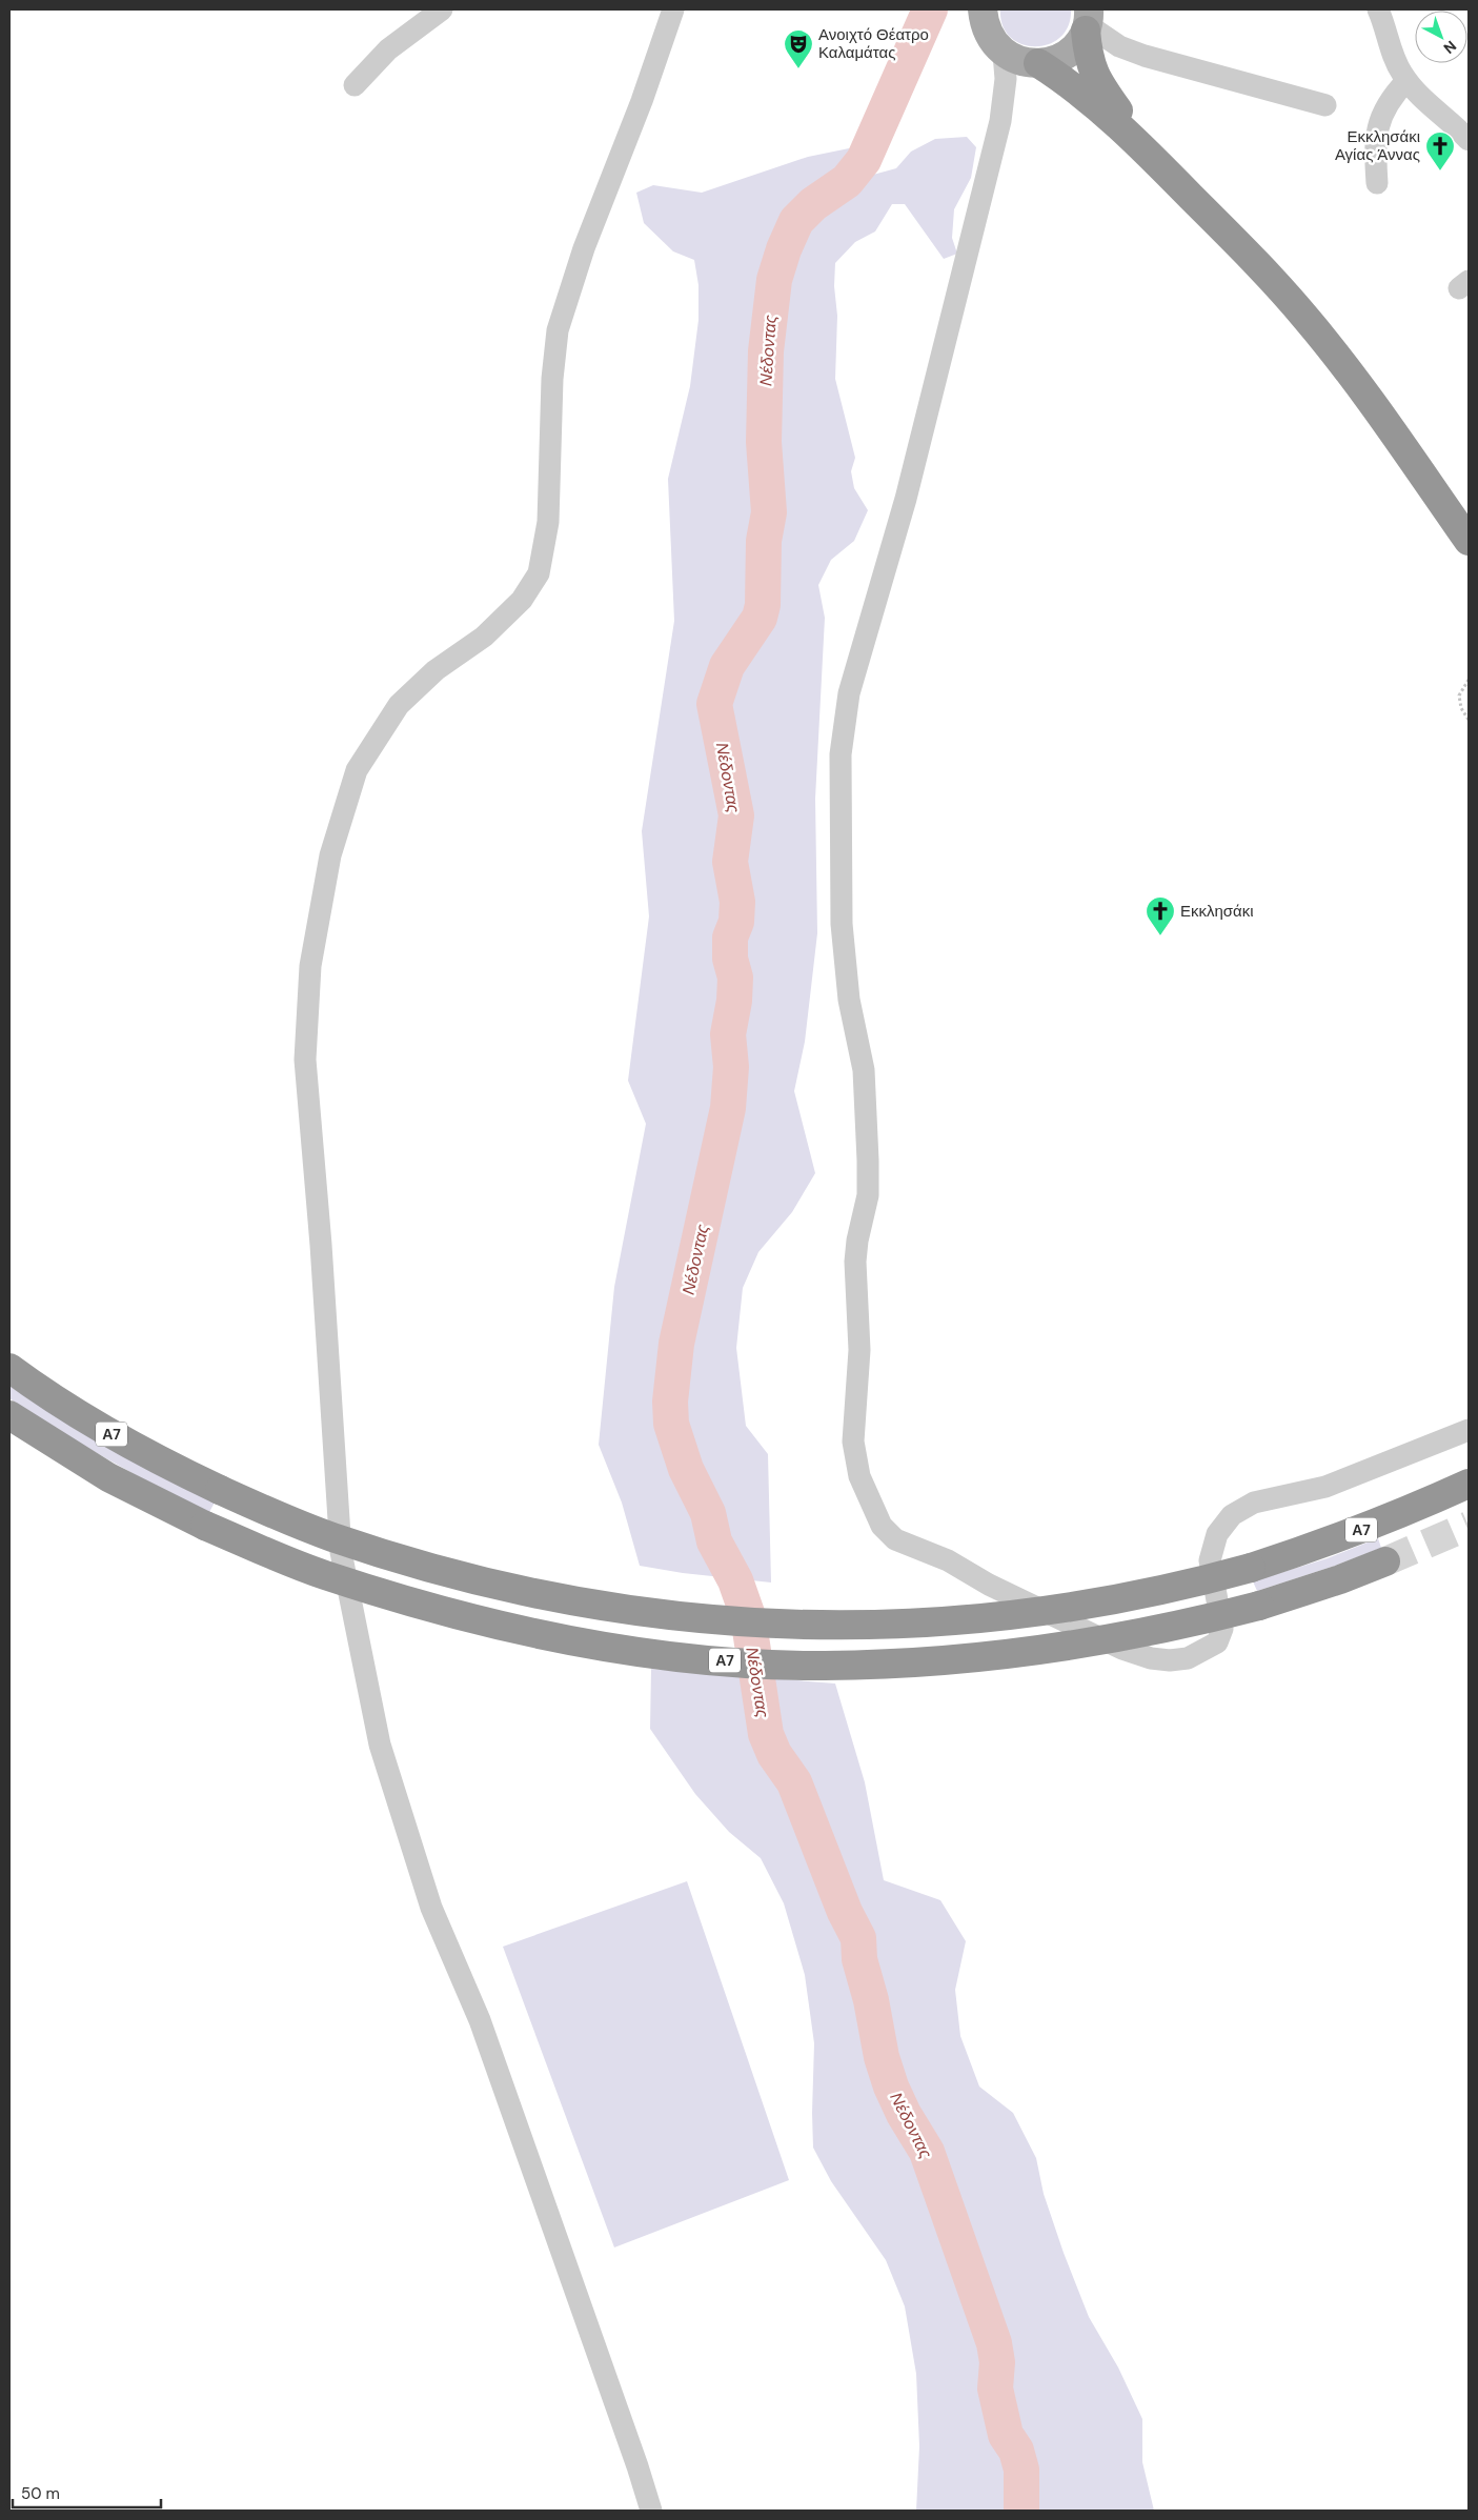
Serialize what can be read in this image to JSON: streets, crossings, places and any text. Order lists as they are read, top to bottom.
{
  "streets": {
    "highway": ["Α7"]
  },
  "water": ["Νέδoντας"],
  "places": {
    "theatre": ["Ανοιχτό Θέατρο Καλαμάτας"],
    "church": ["Εκκλησάκι Αγίας Άννας", "Εκκλησάκι"]
  },
  "scale_bar": "50 m",
  "north": "bottom right"
}
